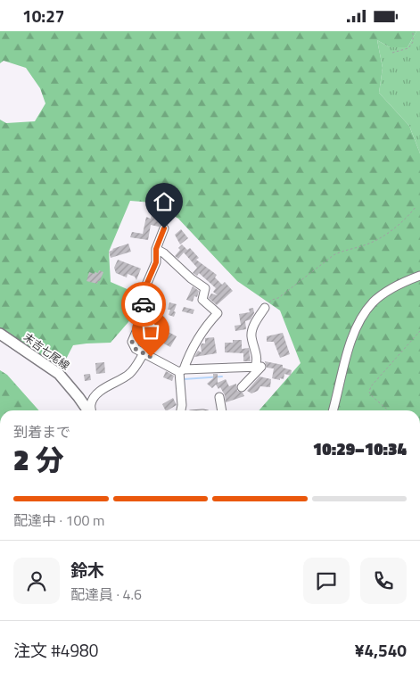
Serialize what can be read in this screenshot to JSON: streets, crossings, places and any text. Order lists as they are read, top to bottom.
{
  "streets": {
    "main road": ["末吉七尾線"]
  },
  "page": {
    "status": "10:27",
    "heading": ["2 分", "到着まで", "10:29–10:34"],
    "panel": [
      "鈴木",
      "配達員 · 4.6",
      "注文 #4980",
      "¥4,540"
    ],
    "bar": "配達中 · 100 m"
  }
}
